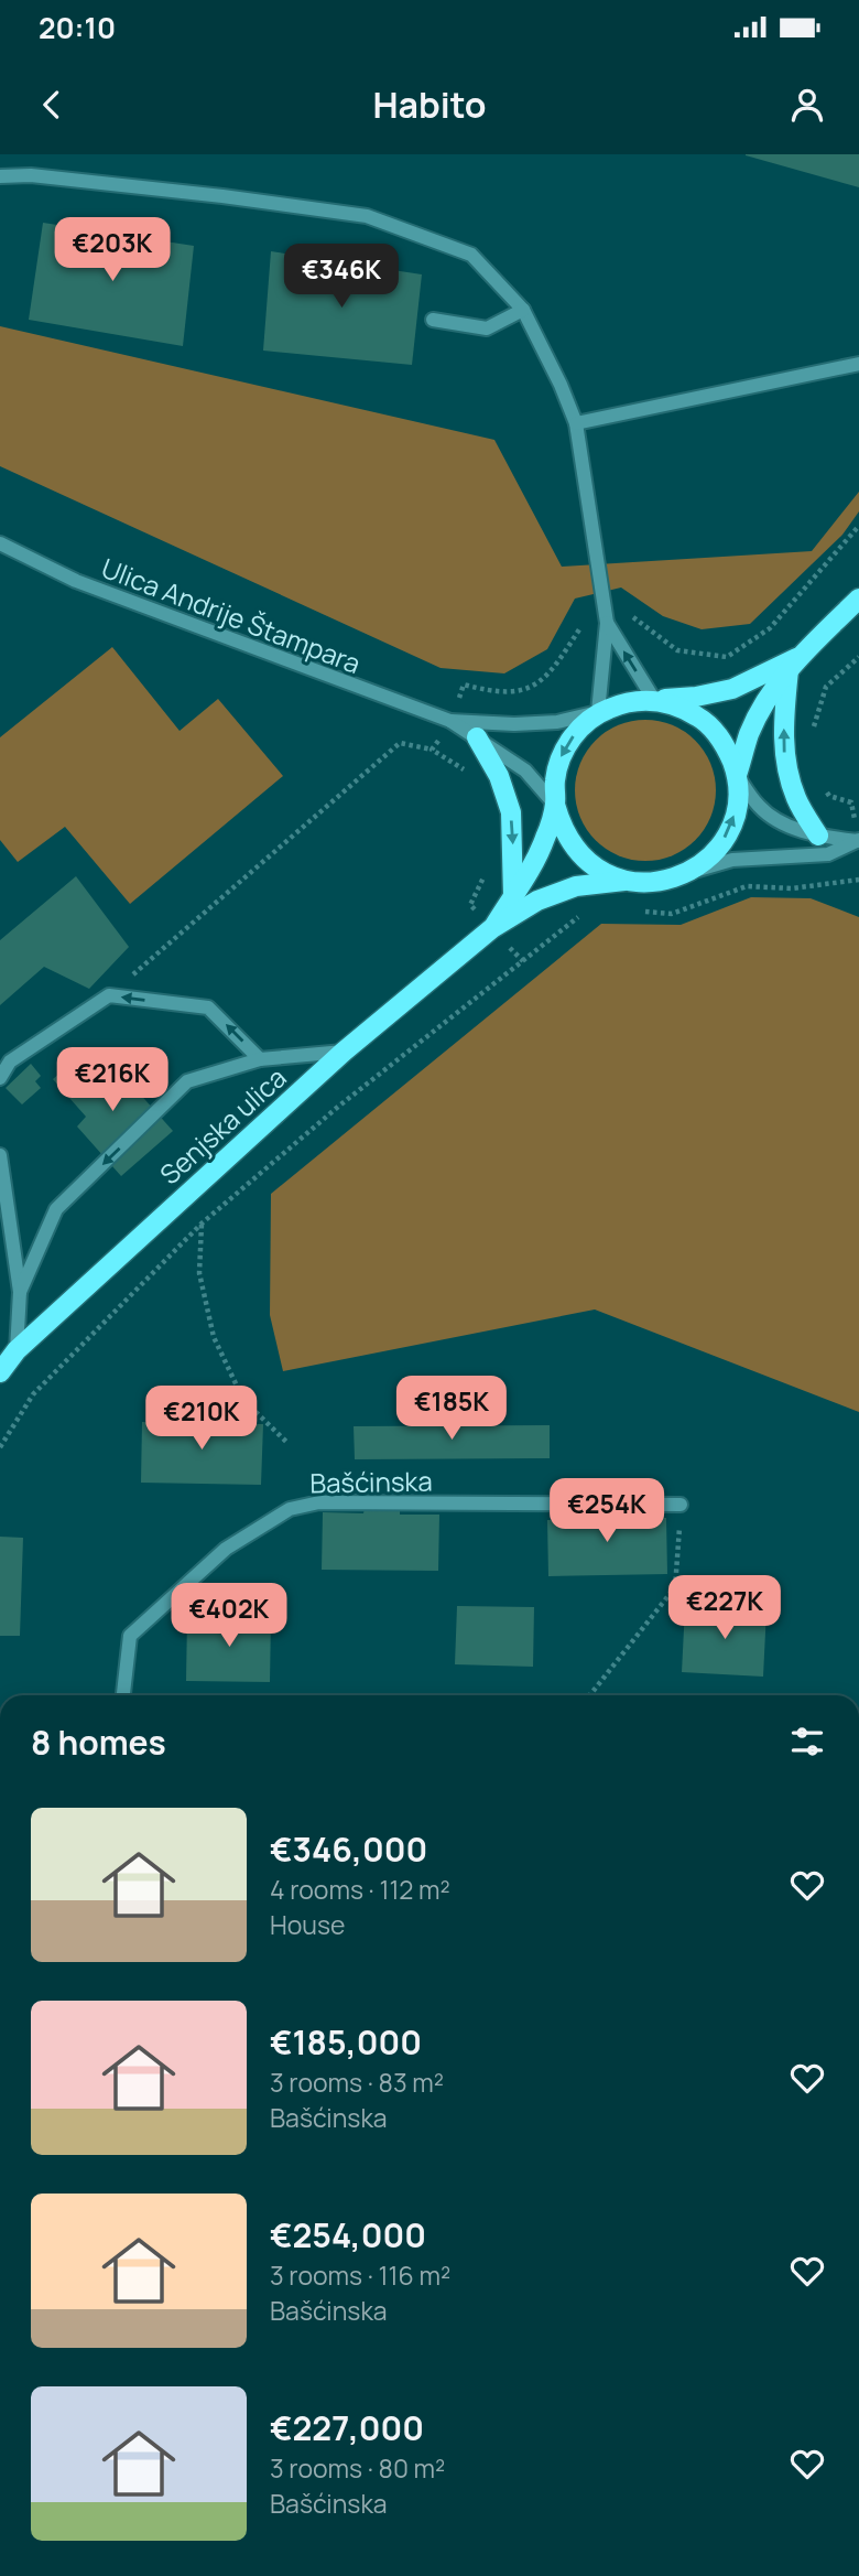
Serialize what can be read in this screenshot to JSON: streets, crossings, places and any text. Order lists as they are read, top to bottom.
{
  "streets": {
    "main road": ["Senjska ulica"],
    "street": ["Ulica Andrije Štampara", "Bašćinska"]
  },
  "crossings": [
    ["Ulica Andrije Štampara", "Senjska ulica"]
  ],
  "page": {
    "status": "20:10",
    "header": "Habito",
    "price": [
      "€203K",
      "€346K",
      "€216K",
      "€185K",
      "€210K",
      "€254K",
      "€227K",
      "€402K"
    ],
    "heading": "8 homes",
    "list": [
      {
        "name": "€346,000",
        "note": "4 rooms · 112 m² · House"
      },
      {
        "name": "€185,000",
        "note": "3 rooms · 83 m² · Bašćinska"
      },
      {
        "name": "€254,000",
        "note": "3 rooms · 116 m² · Bašćinska"
      },
      {
        "name": "€227,000",
        "note": "3 rooms · 80 m² · Bašćinska"
      }
    ]
  }
}
